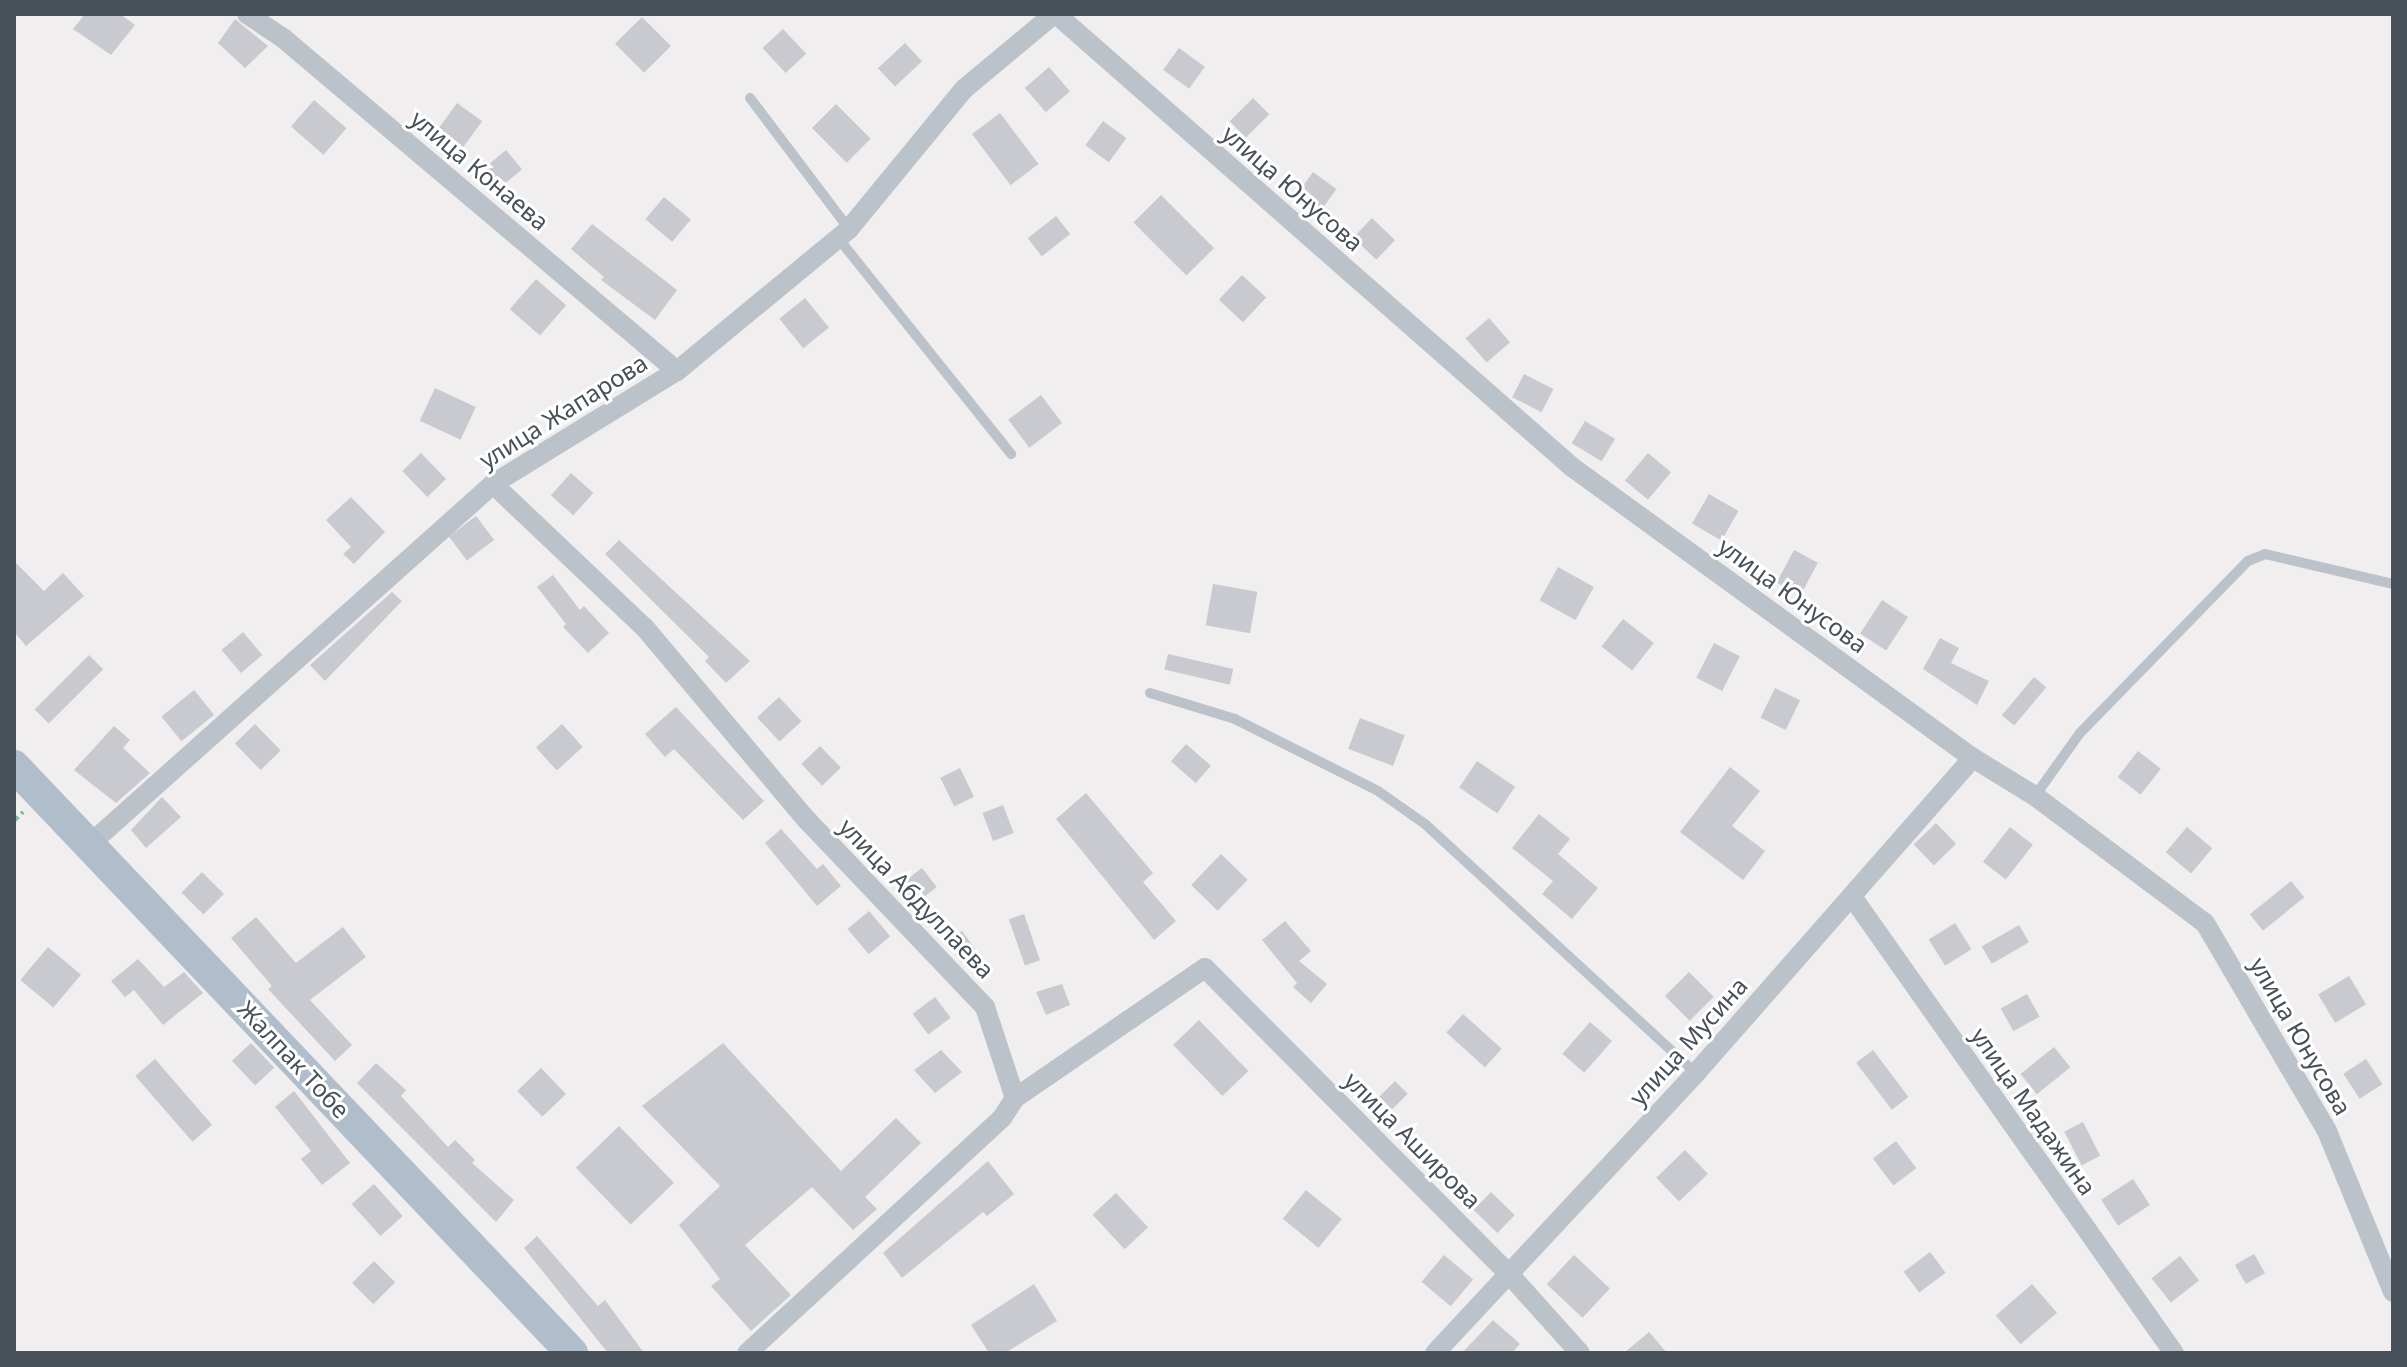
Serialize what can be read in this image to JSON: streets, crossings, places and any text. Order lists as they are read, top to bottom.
{
  "streets": {
    "main road": ["Жалпак Тобе"],
    "street": [
      "улица Конаева",
      "улица Юнусова",
      "улица Жапарова",
      "улица Абдуллаева",
      "улица Мусина",
      "улица Мадажина",
      "улица Аширова"
    ]
  },
  "crossings": [
    ["улица Конаева", "улица Жапарова"],
    ["улица Юнусова", "улица Жапарова"],
    ["улица Юнусова", "улица Мусина"],
    ["улица Жапарова", "улица Абдуллаева"],
    ["улица Жапарова", "Жалпак Тобе"],
    ["улица Абдуллаева", "улица Аширова"],
    ["улица Мусина", "улица Мадажина"],
    ["улица Мусина", "улица Аширова"]
  ]
}
